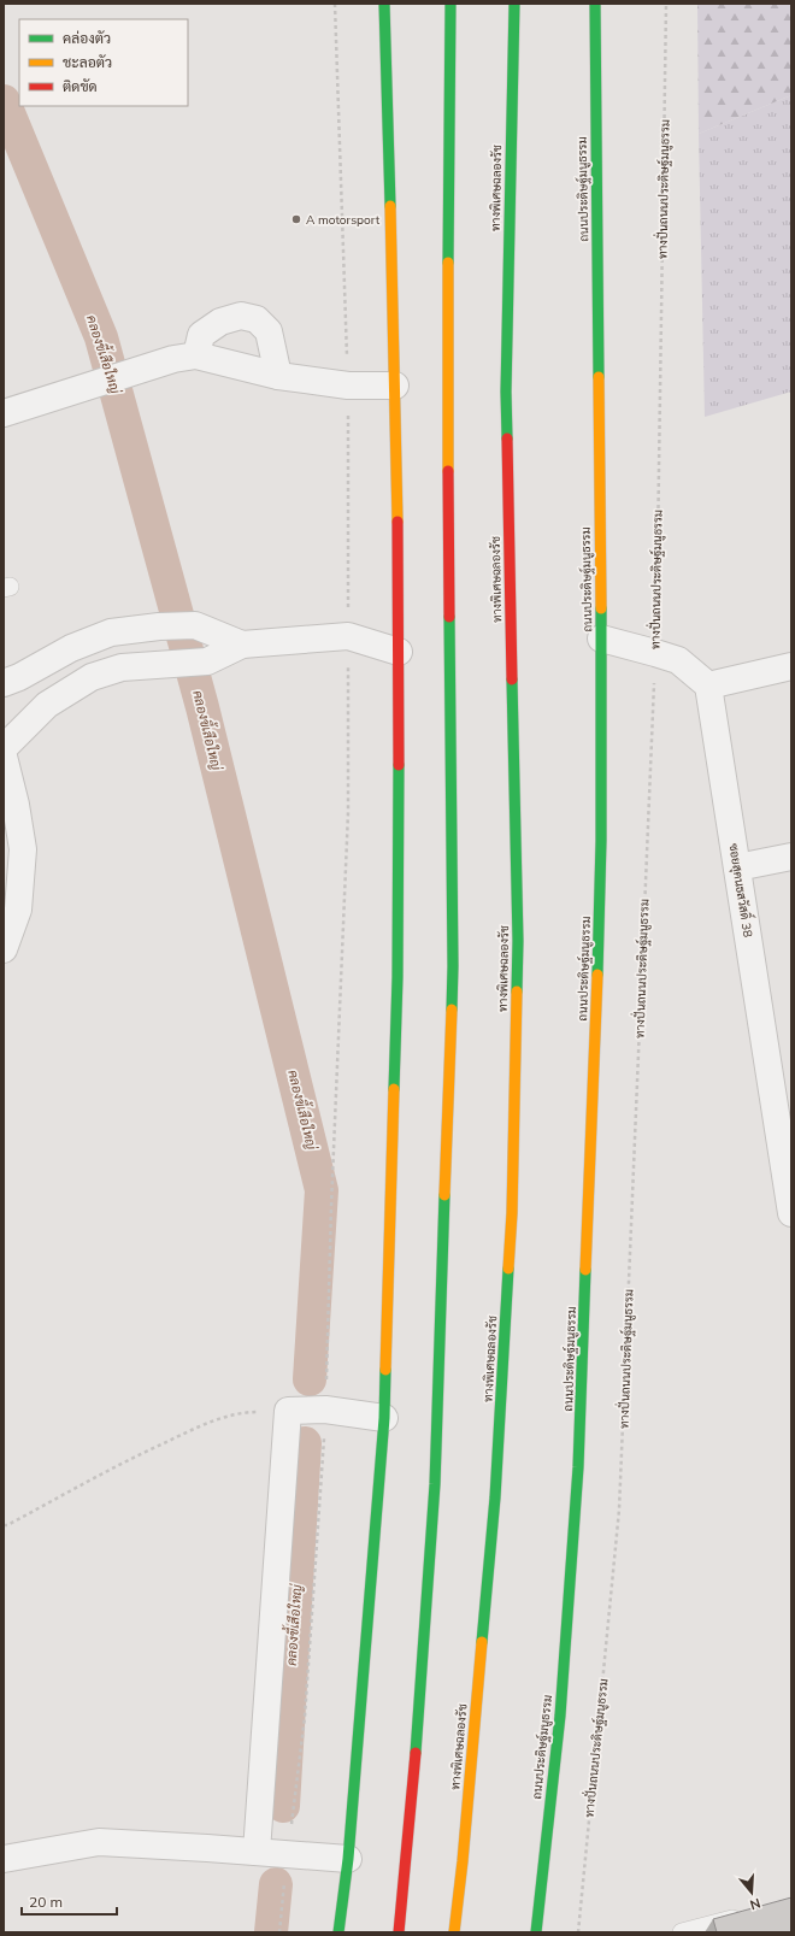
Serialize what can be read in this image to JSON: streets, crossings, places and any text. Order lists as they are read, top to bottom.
{
  "streets": {
    "main road": ["ทางพิเศษฉลองรัช", "ถนนประดิษฐ์มนูธรรม"],
    "street": ["ซอยสุคนธสวัสดิ์ 38"],
    "path": ["ทางปั่นถนนประดิษฐ์มนูธรรม"]
  },
  "water": ["คลองขี้เสือใหญ่"],
  "places": ["A motorsport"],
  "legend": ["คล่องตัว", "ชะลอตัว", "ติดขัด"],
  "scale_bar": "20 m",
  "north": "bottom"
}
